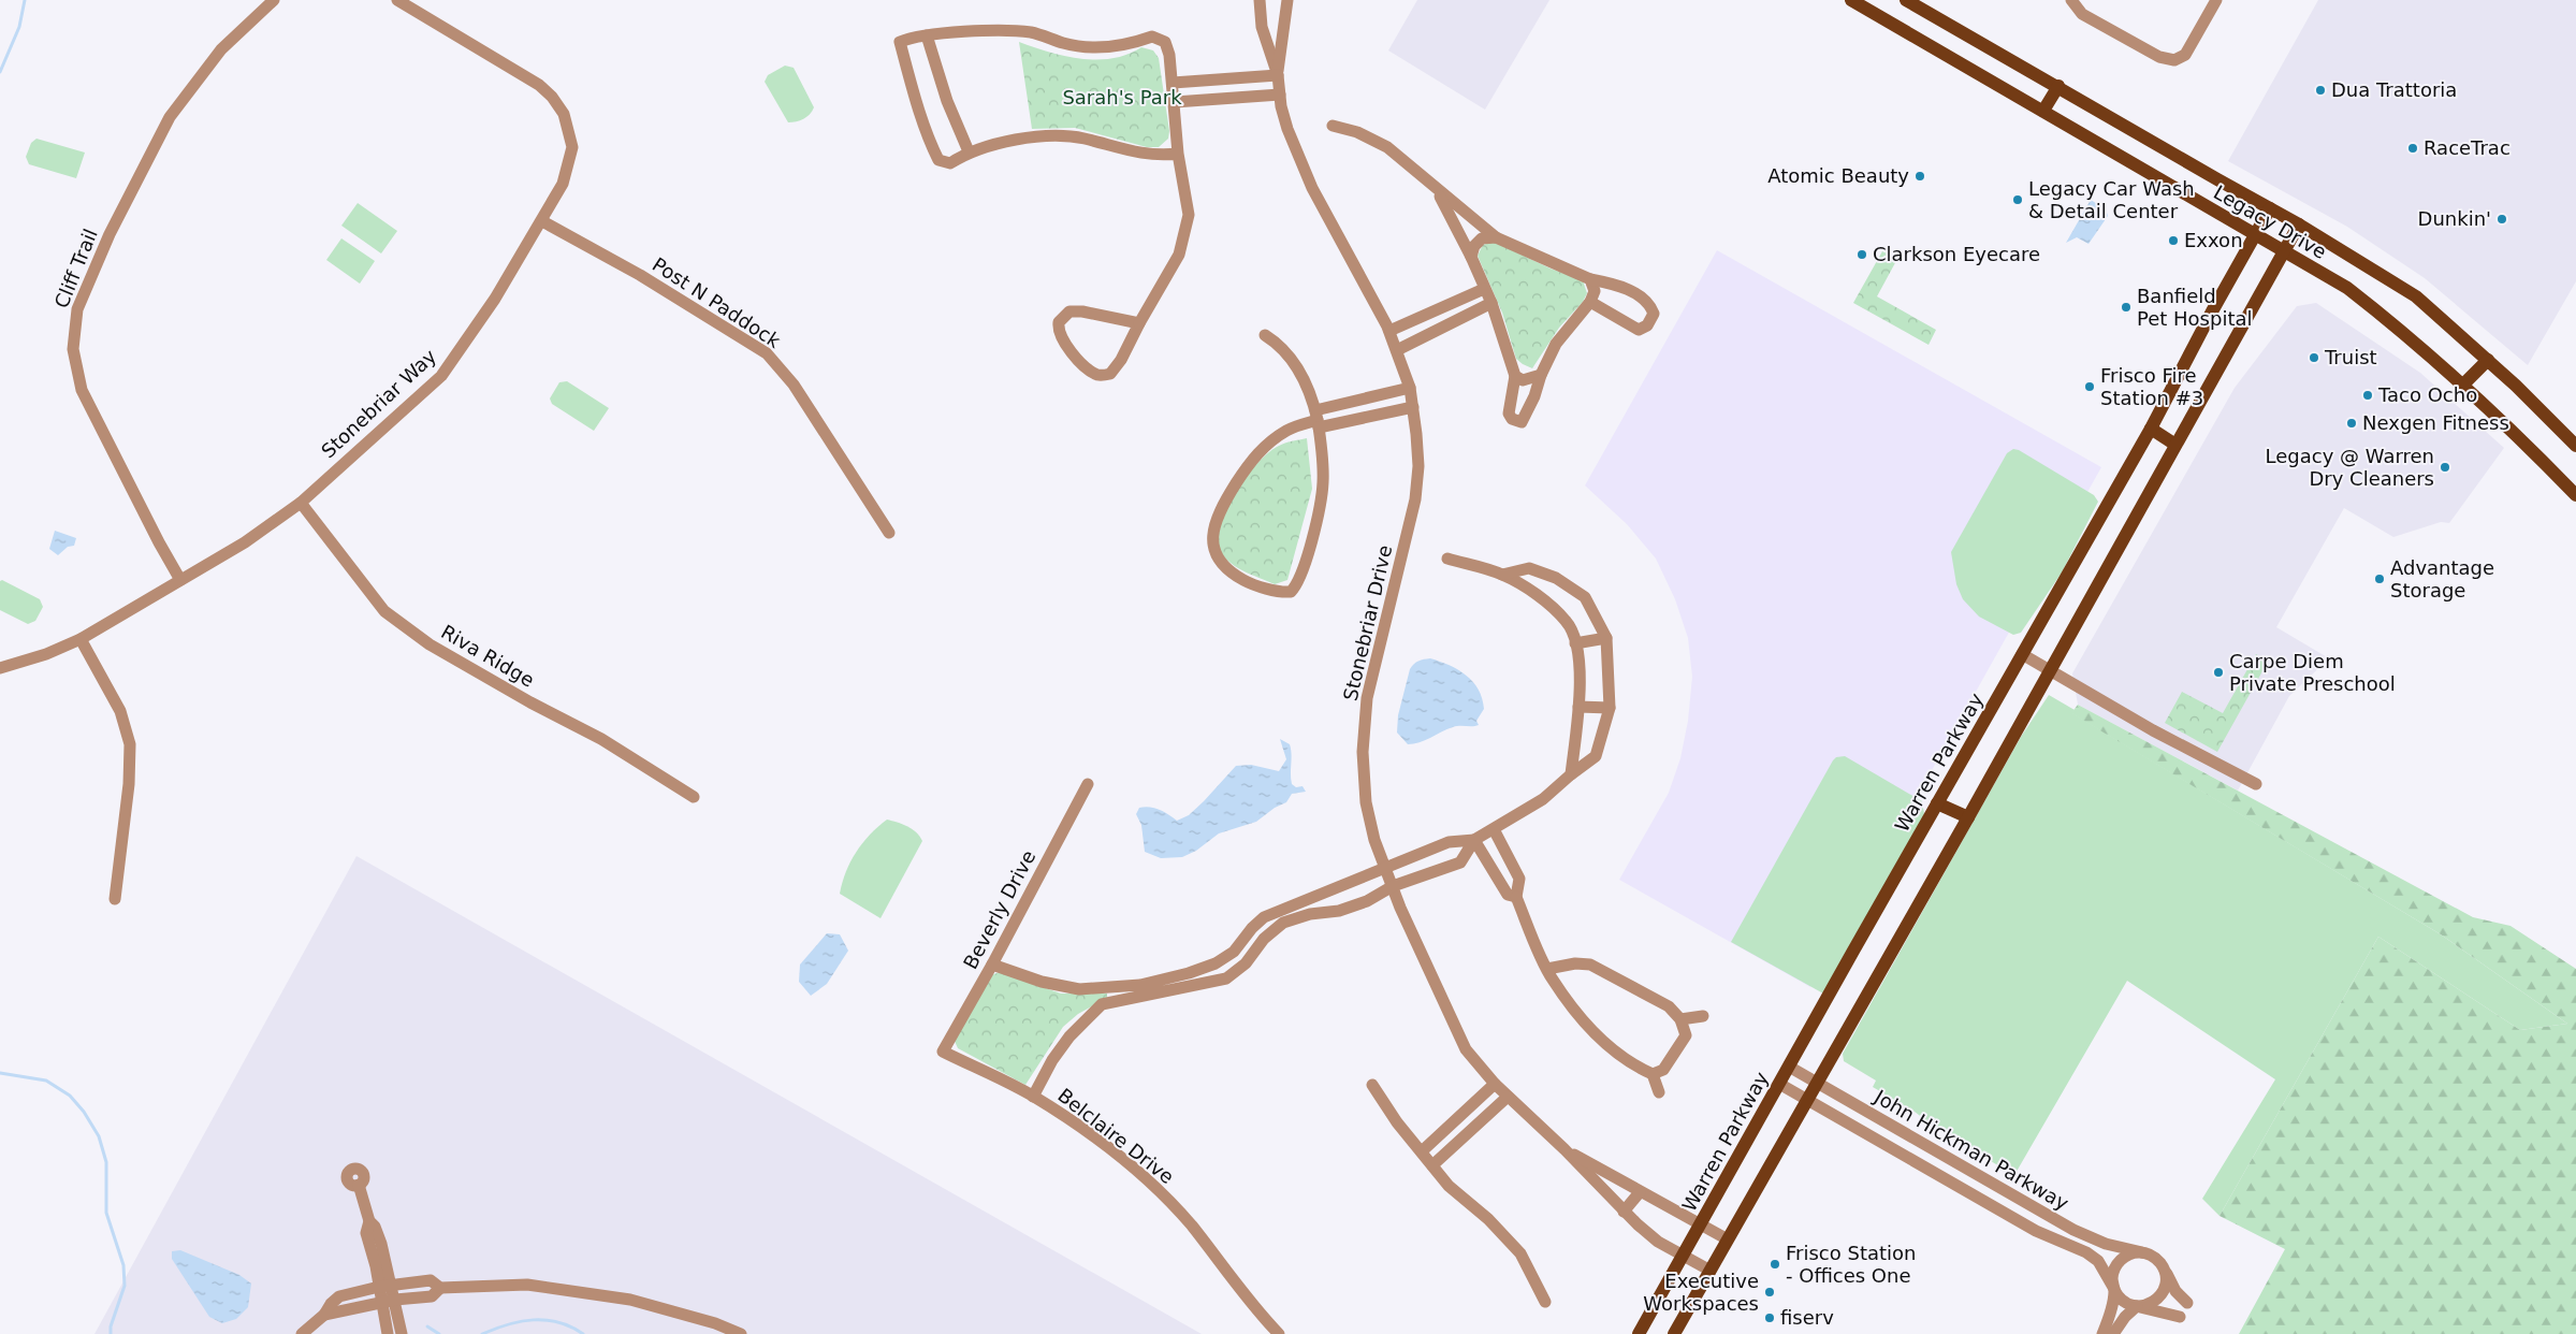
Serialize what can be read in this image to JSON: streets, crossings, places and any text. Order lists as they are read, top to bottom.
{
  "streets": {
    "main road": ["Legacy Drive", "Warren Parkway"],
    "street": [
      "Cliff Trail",
      "Post N Paddock",
      "Stonebriar Way",
      "Stonebriar Drive",
      "Riva Ridge",
      "Beverly Drive",
      "Belclaire Drive",
      "John Hickman Parkway"
    ]
  },
  "crossings": [
    ["Legacy Drive", "Warren Parkway"],
    ["Cliff Trail", "Stonebriar Way"],
    ["Post N Paddock", "Stonebriar Way"],
    ["Stonebriar Way", "Riva Ridge"],
    ["Stonebriar Drive", "Warren Parkway"],
    ["Warren Parkway", "John Hickman Parkway"],
    ["Beverly Drive", "Belclaire Drive"]
  ],
  "parks": ["Sarah's Park"],
  "places": [
    "Dua Trattoria",
    "RaceTrac",
    "Atomic Beauty",
    "Legacy Car Wash & Detail Center",
    "Dunkin'",
    "Exxon",
    "Clarkson Eyecare",
    "Banfield Pet Hospital",
    "Truist",
    "Frisco Fire Station #3",
    "Taco Ocho",
    "Nexgen Fitness",
    "Legacy @ Warren Dry Cleaners",
    "Advantage Storage",
    "Carpe Diem Private Preschool",
    "Frisco Station - Offices One",
    "Executive Workspaces",
    "fiserv"
  ]
}
